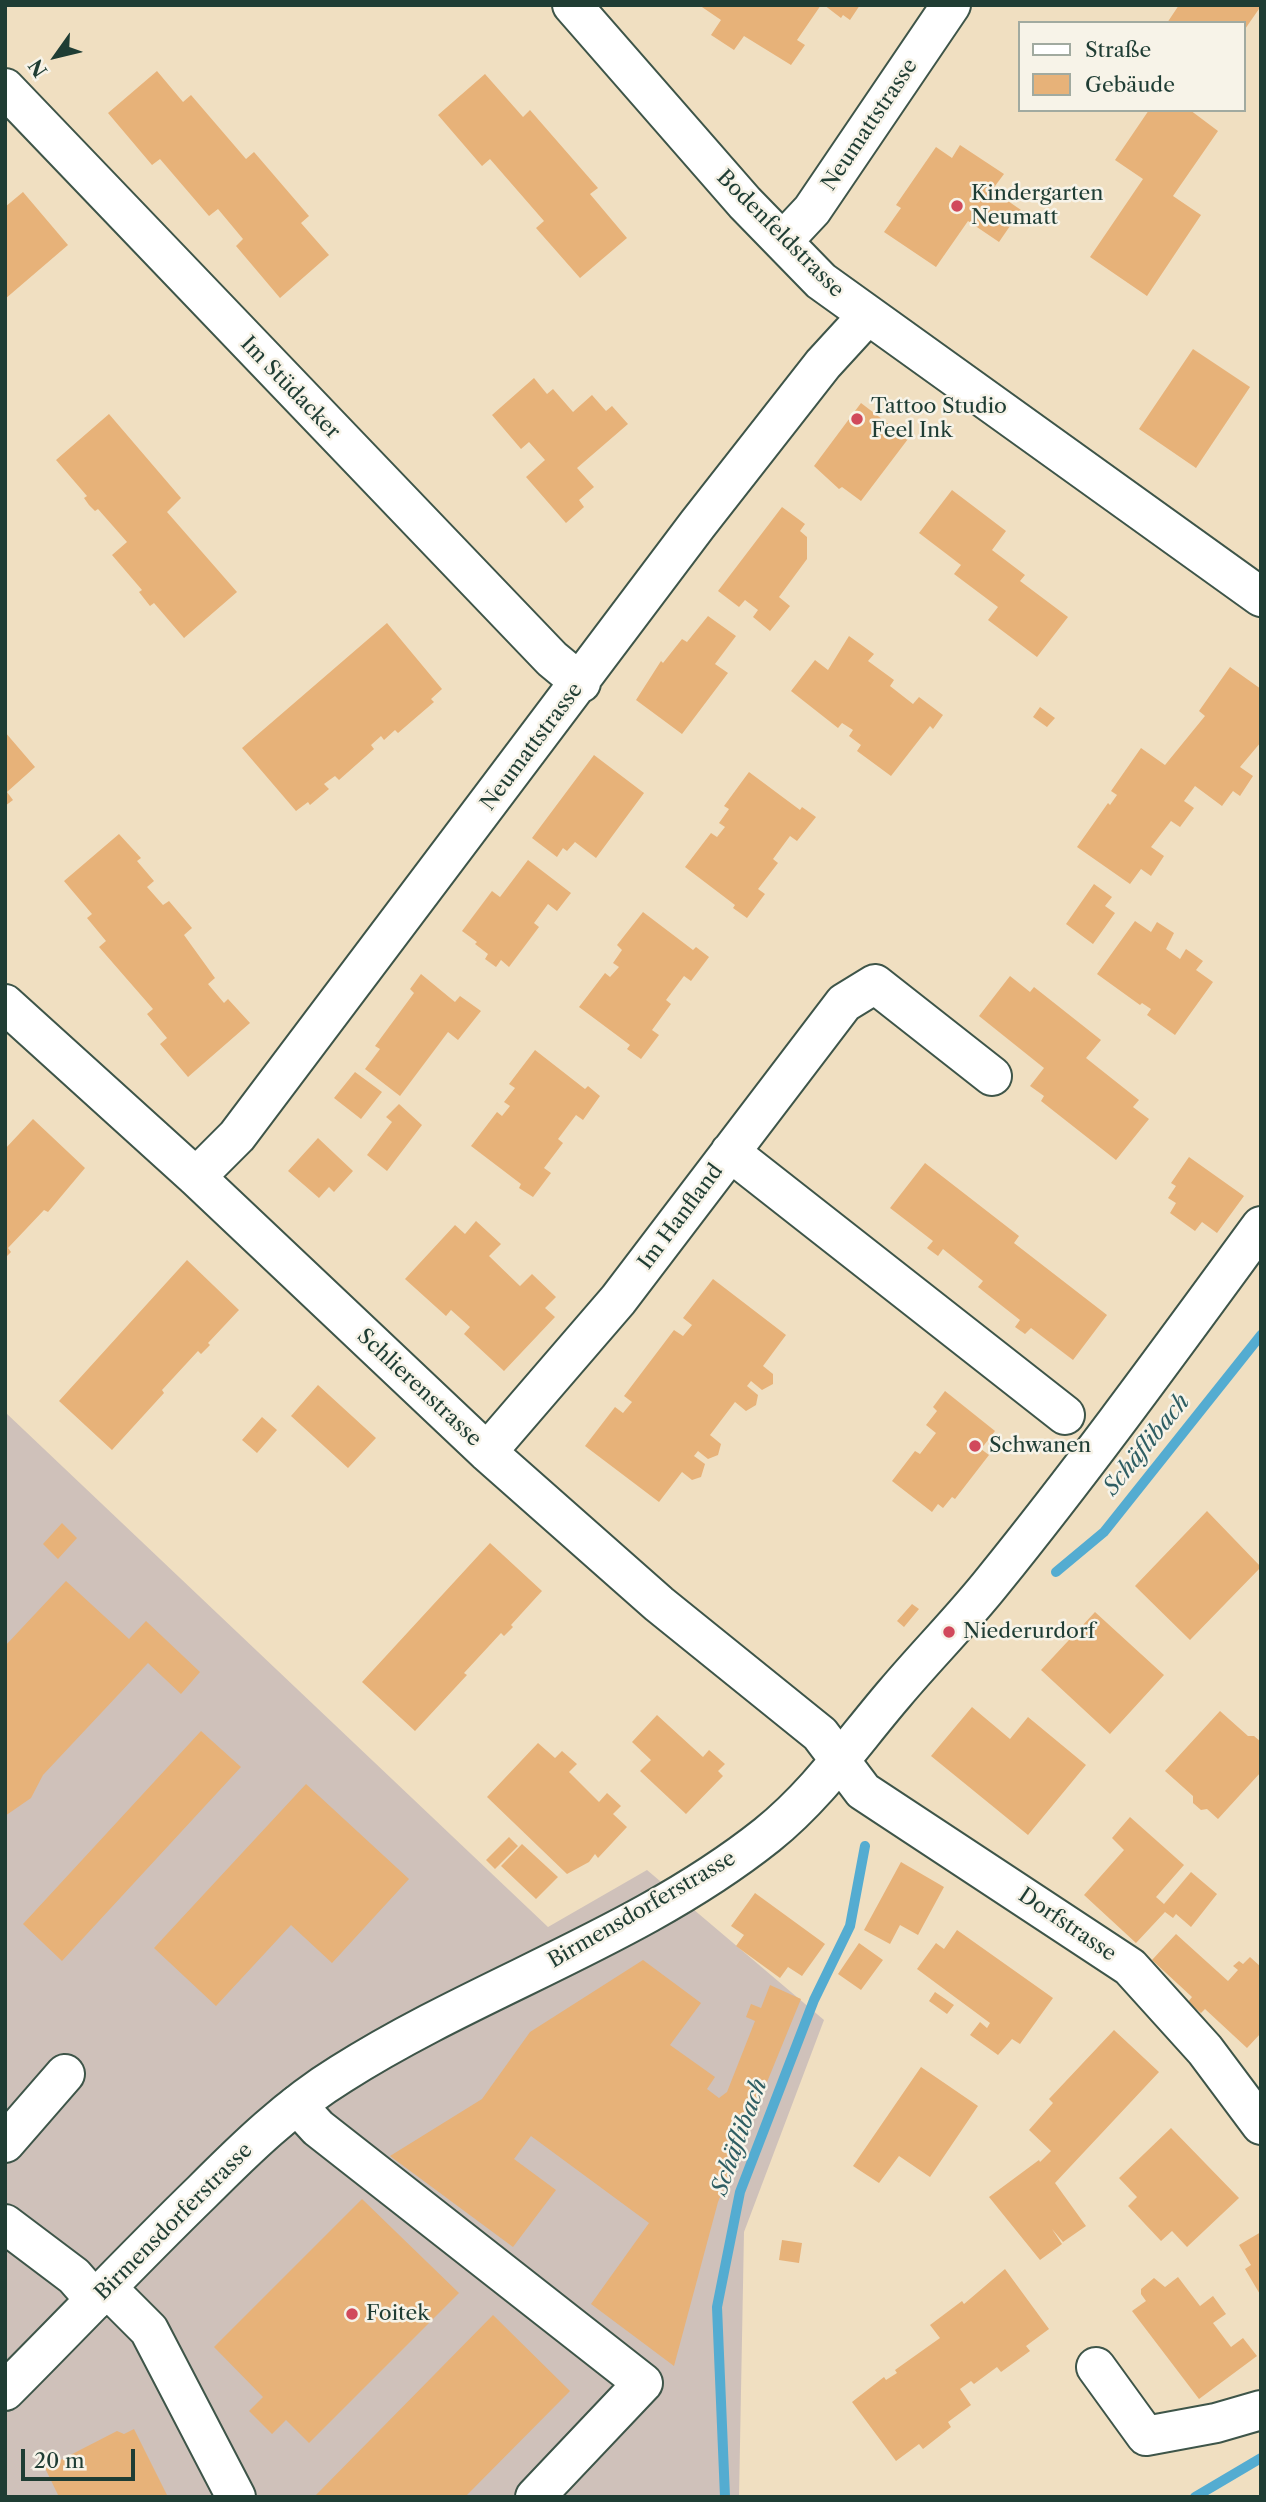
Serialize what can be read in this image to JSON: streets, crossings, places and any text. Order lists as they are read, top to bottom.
{
  "streets": {
    "street": [
      "Neumattstrasse",
      "Bodenfeldstrasse",
      "Im Stüdacker",
      "Im Hanfland",
      "Schlierenstrasse",
      "Birmensdorferstrasse",
      "Dorfstrasse"
    ]
  },
  "crossings": [
    ["Neumattstrasse", "Bodenfeldstrasse"],
    ["Neumattstrasse", "Im Stüdacker"],
    ["Neumattstrasse", "Schlierenstrasse"],
    ["Im Hanfland", "Schlierenstrasse"],
    ["Schlierenstrasse", "Birmensdorferstrasse"],
    ["Schlierenstrasse", "Dorfstrasse"],
    ["Birmensdorferstrasse", "Dorfstrasse"]
  ],
  "water": ["Schäflibach"],
  "places": [
    "Kindergarten Neumatt",
    "Tattoo Studio Feel Ink",
    "Schwanen",
    "Niederurdorf",
    "Foitek"
  ],
  "legend": ["Straße", "Gebäude"],
  "scale_bar": "20 m",
  "north": "bottom left"
}
